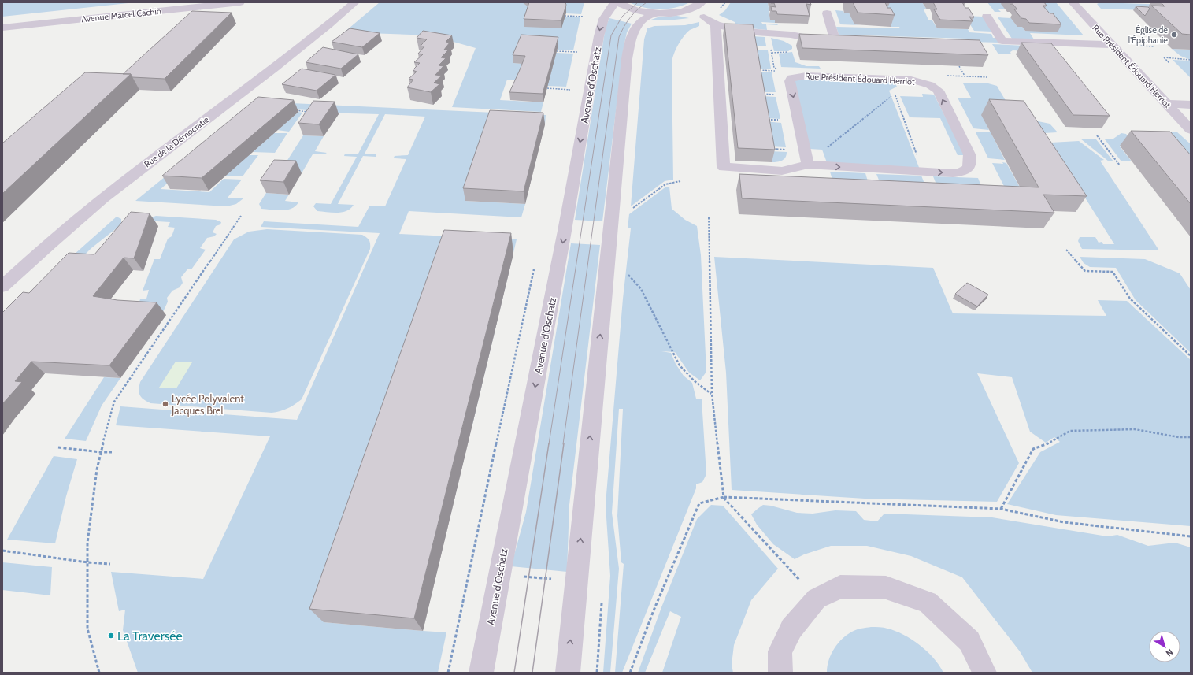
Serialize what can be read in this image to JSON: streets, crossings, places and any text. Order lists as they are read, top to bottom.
{
  "streets": {
    "street": [
      "Avenue Marcel Cachin",
      "Rue Président Édouard Herriot",
      "Avenue d'Oschatz",
      "Rue de la Démocratie"
    ]
  },
  "places": ["Église de l'Épiphanie", "Lycée Polyvalent Jacques Brel", "La Traversée"],
  "north": "bottom right"
}
